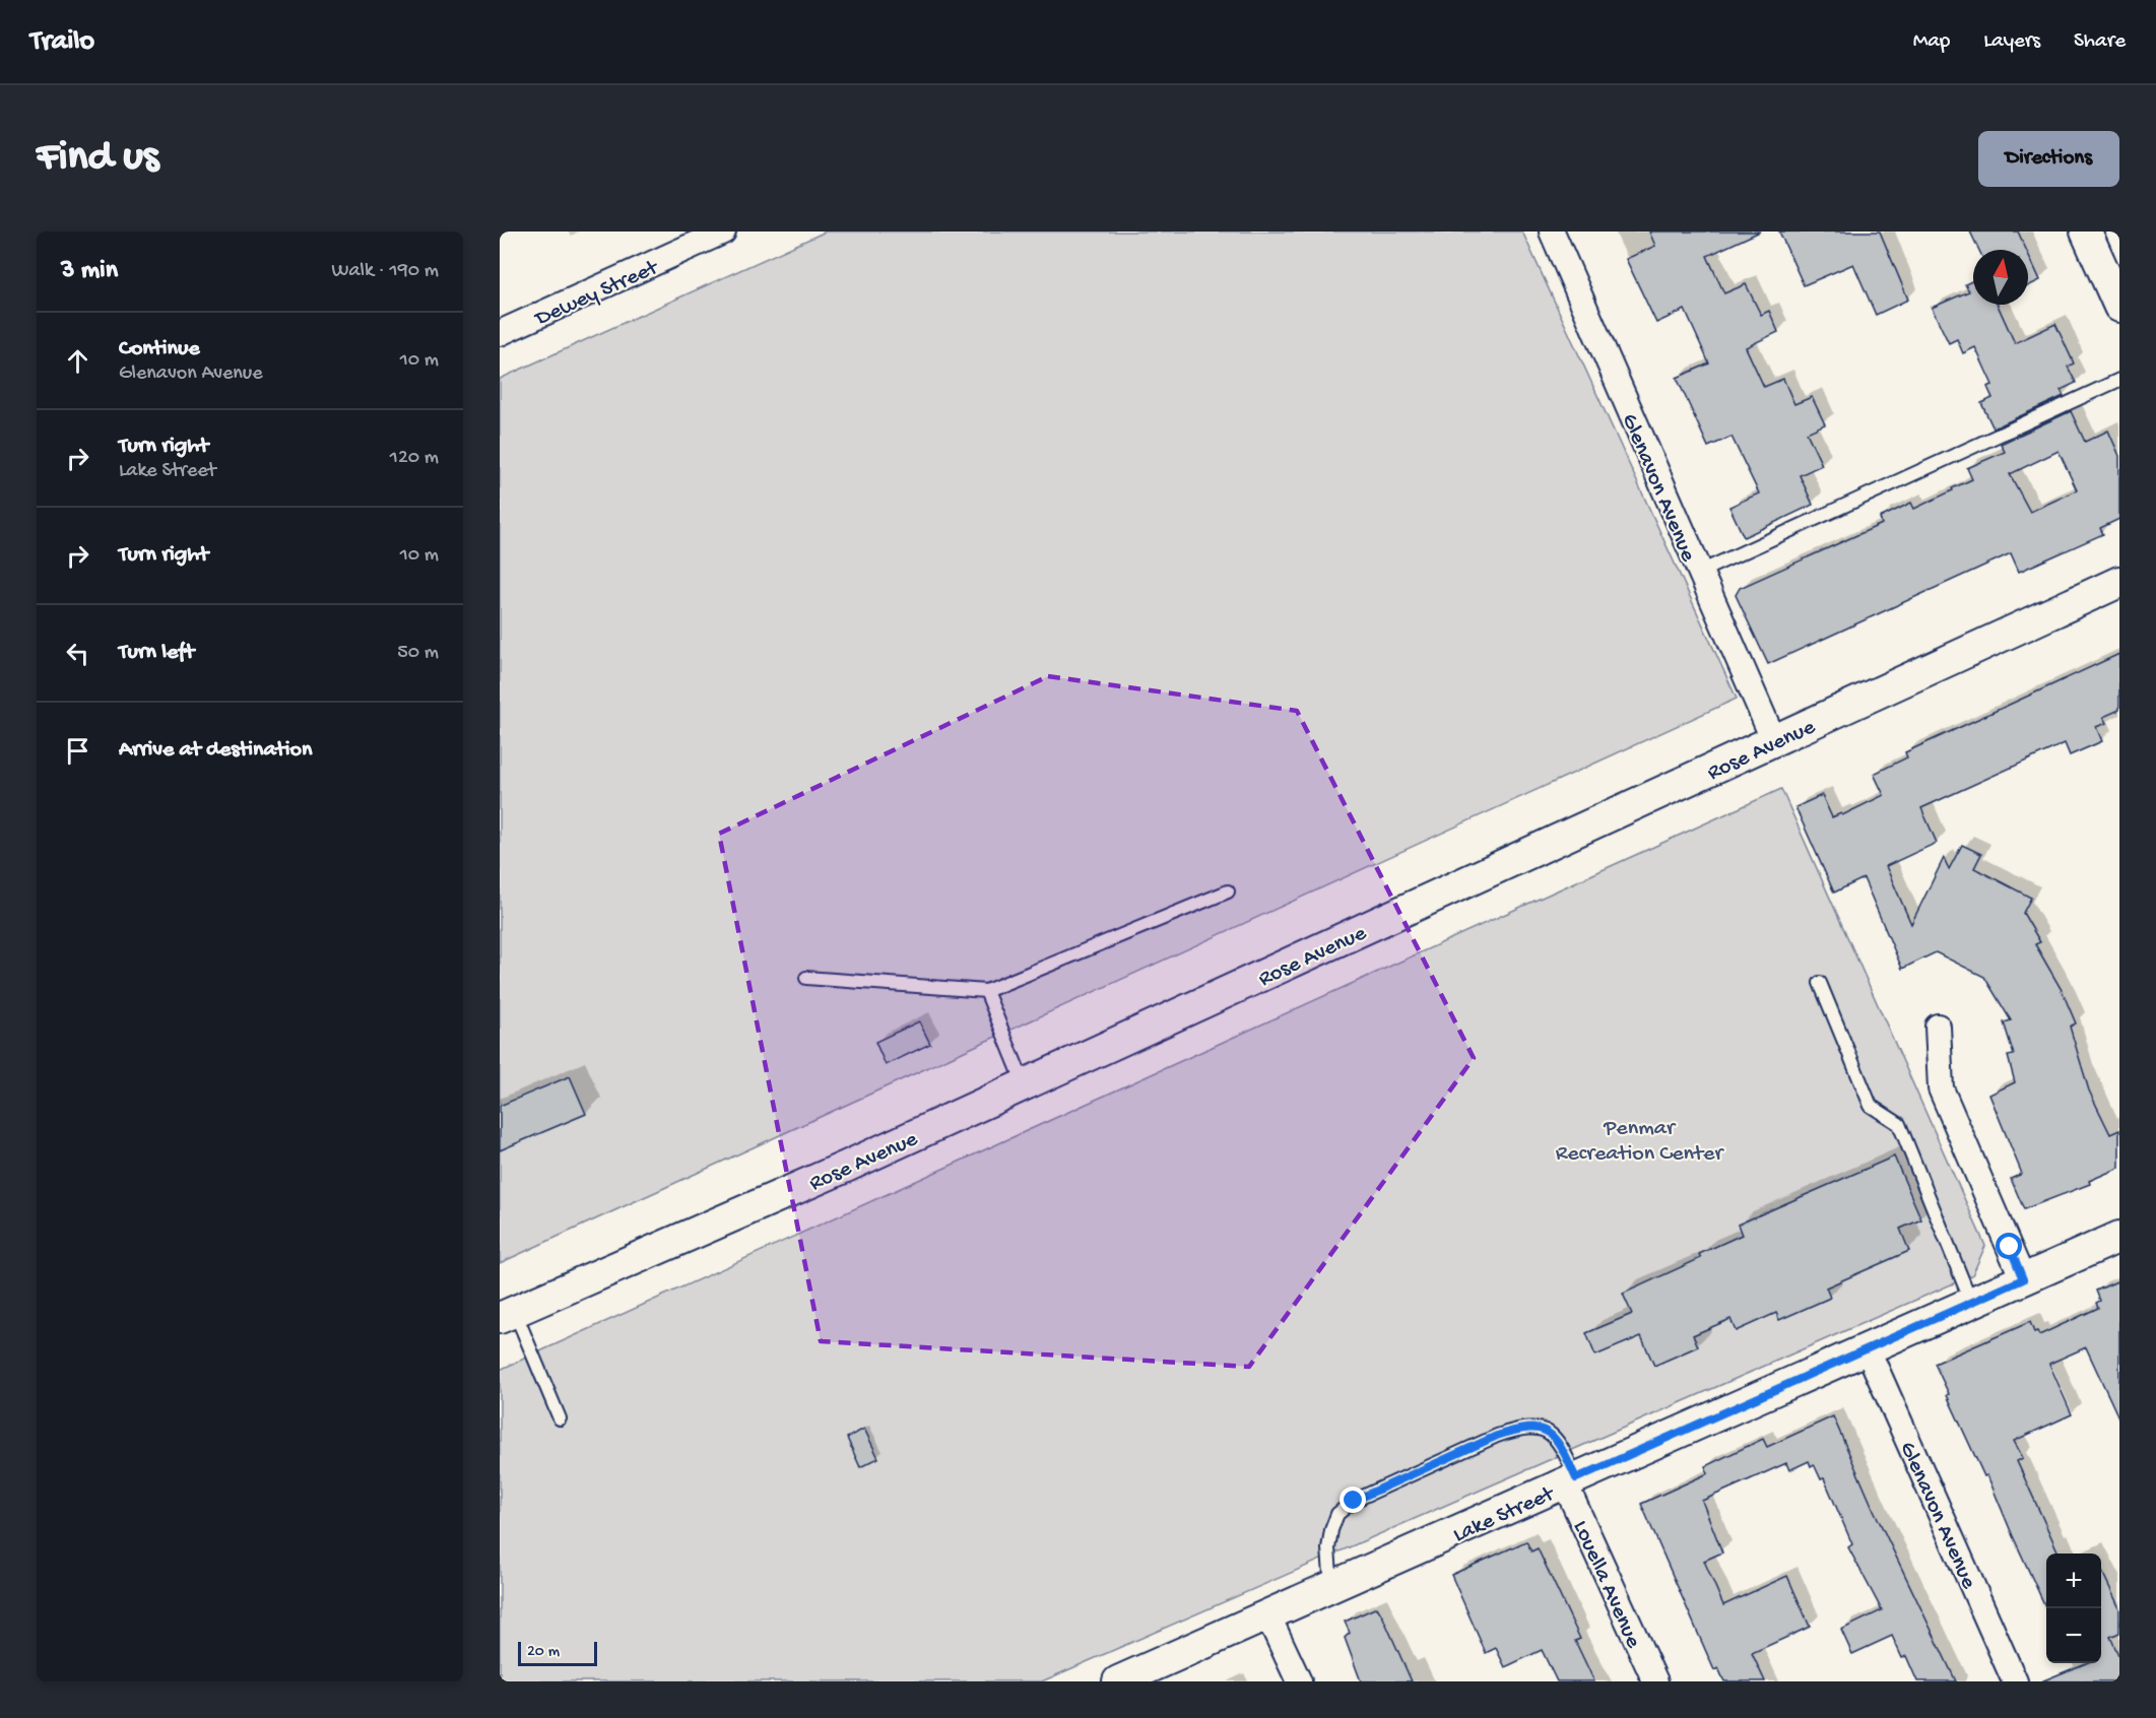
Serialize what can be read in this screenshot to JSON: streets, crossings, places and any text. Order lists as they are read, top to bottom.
{
  "streets": {
    "street": [
      "Dewey Street",
      "Glenavon Avenue",
      "Rose Avenue",
      "Lake Street",
      "Louella Avenue"
    ]
  },
  "crossings": [
    ["Glenavon Avenue", "Rose Avenue"],
    ["Glenavon Avenue", "Lake Street"],
    ["Lake Street", "Louella Avenue"]
  ],
  "parks": ["Penmar Recreation Center"],
  "scale_bar": "20 m",
  "north": "top",
  "page": {
    "header": "Trailo",
    "nav": ["Map", "Layers", "Share"],
    "buttons": "Directions",
    "title": "Find us",
    "heading": ["3 min", "Walk · 190 m"],
    "list": [
      ["Continue", "Glenavon Avenue", "10 m"],
      ["Turn right", "Lake Street", "120 m"],
      ["Turn right", "10 m"],
      ["Turn left", "50 m"],
      "Arrive at destination"
    ],
    "map_buttons": ["+", "−"],
    "scale": "20 m"
  }
}
